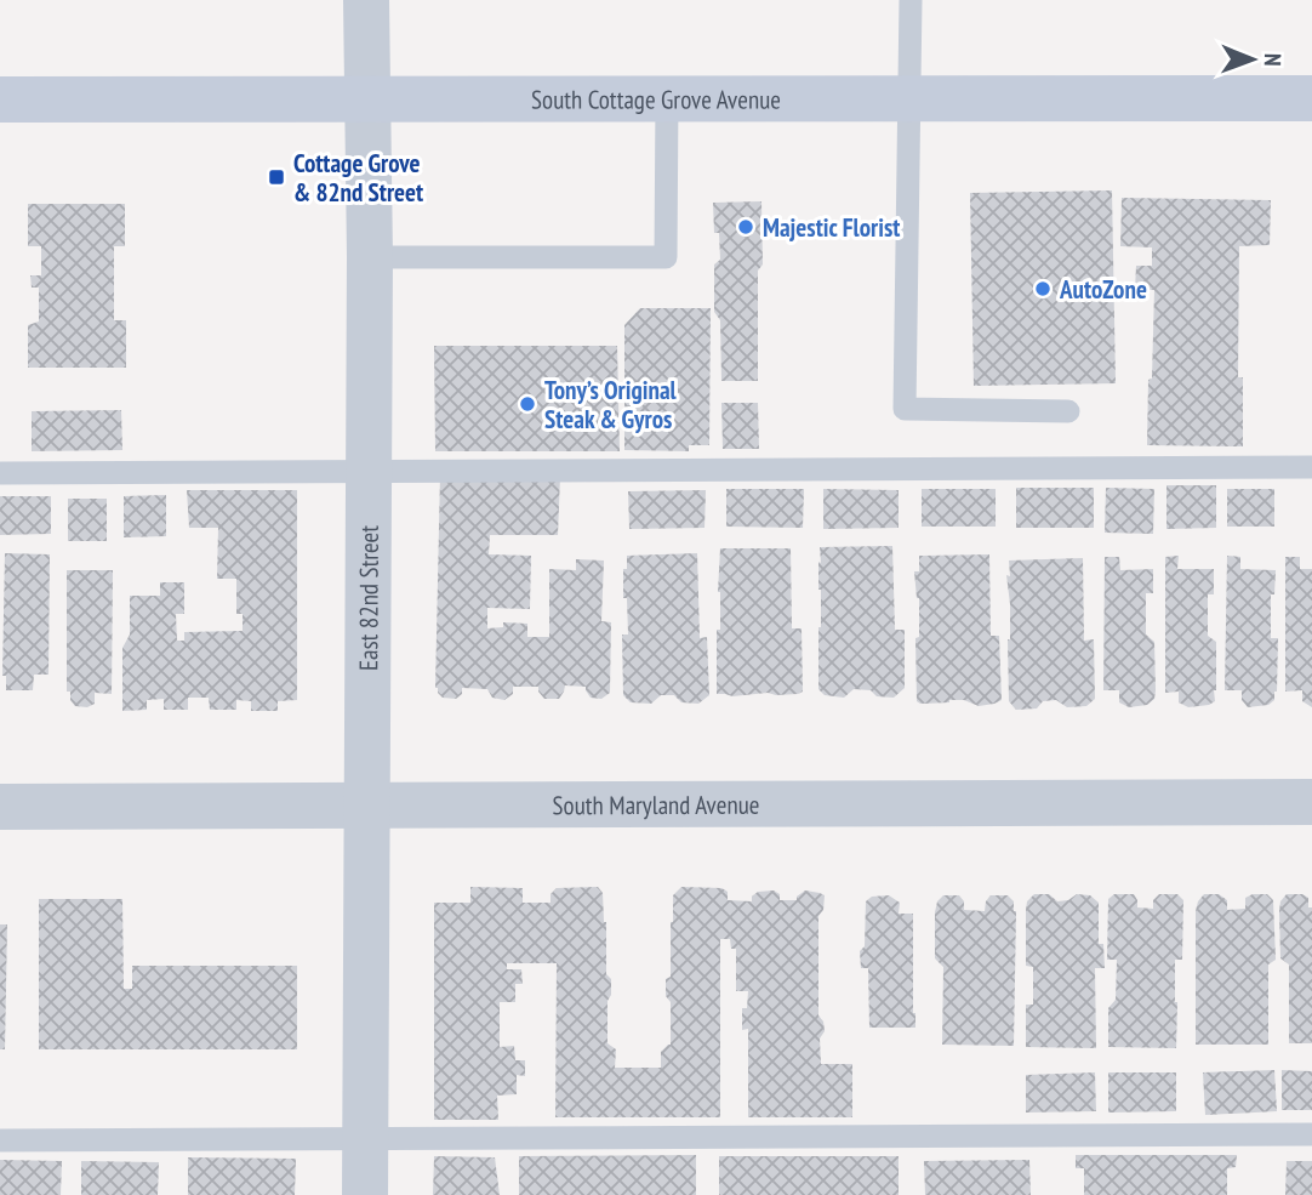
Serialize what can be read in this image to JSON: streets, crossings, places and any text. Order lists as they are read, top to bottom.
{
  "streets": {
    "main road": ["South Cottage Grove Avenue"],
    "street": ["East 82nd Street", "South Maryland Avenue"]
  },
  "crossings": [
    ["South Cottage Grove Avenue", "East 82nd Street"],
    ["East 82nd Street", "South Maryland Avenue"]
  ],
  "places": {
    "transit": ["Cottage Grove & 82nd Street"],
    "other": ["Majestic Florist", "AutoZone", "Tony’s Original Steak & Gyros"]
  },
  "north": "right"
}
